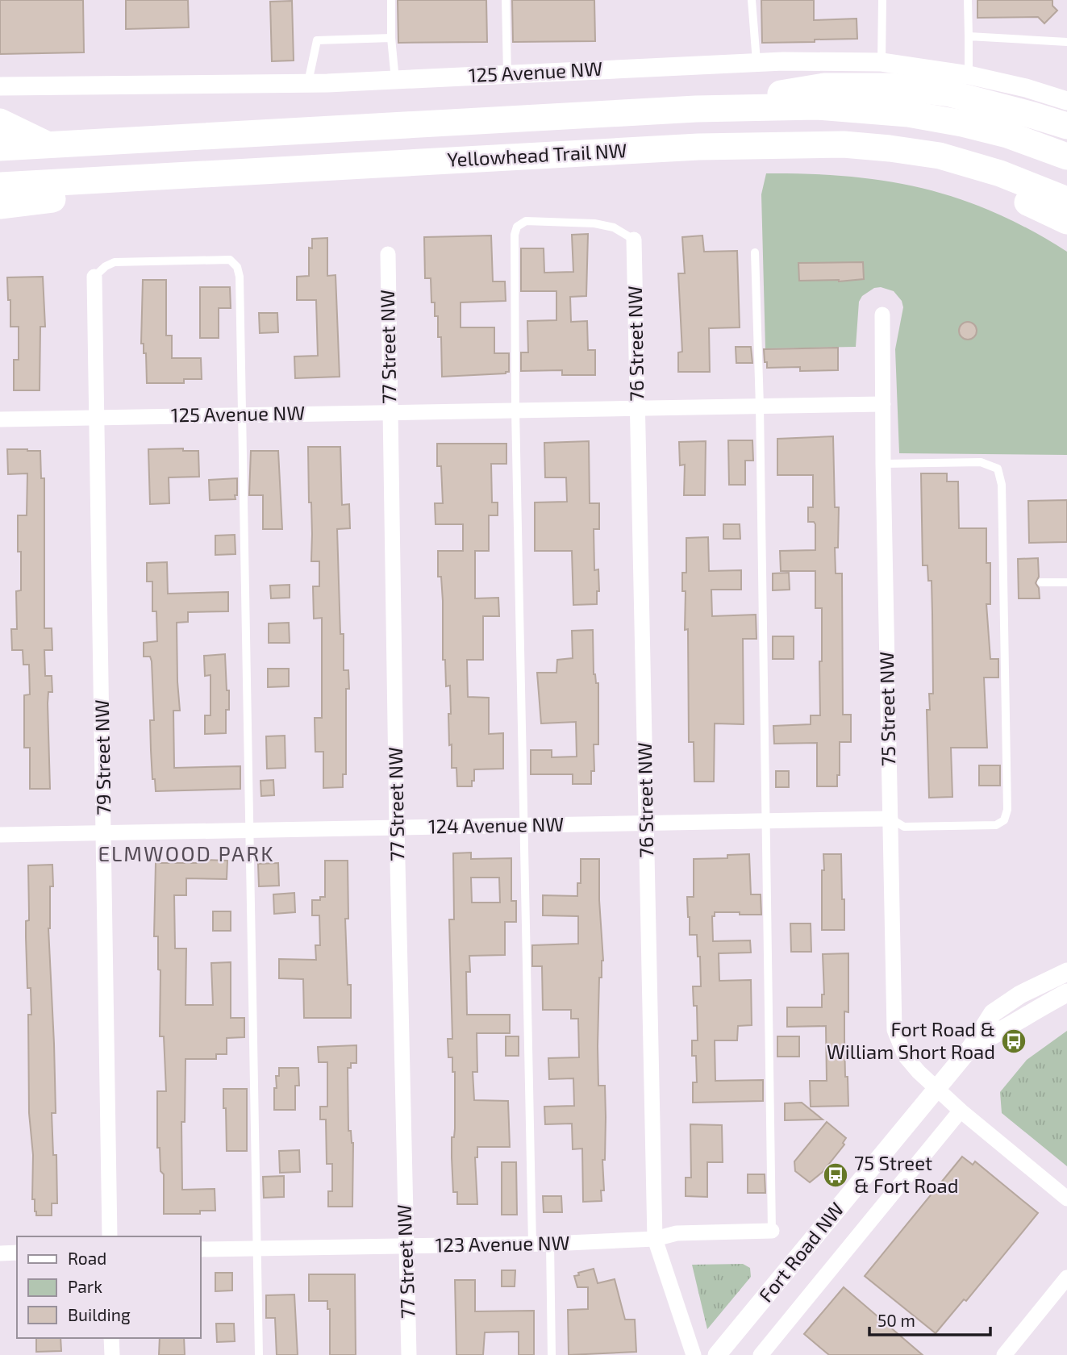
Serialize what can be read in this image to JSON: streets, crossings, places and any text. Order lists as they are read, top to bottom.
{
  "streets": {
    "highway": ["Yellowhead Trail NW"],
    "street": [
      "125 Avenue NW",
      "76 Street NW",
      "77 Street NW",
      "75 Street NW",
      "79 Street NW",
      "124 Avenue NW",
      "123 Avenue NW",
      "Fort Road NW"
    ]
  },
  "crossings": [
    ["125 Avenue NW", "76 Street NW"],
    ["125 Avenue NW", "77 Street NW"],
    ["125 Avenue NW", "75 Street NW"],
    ["125 Avenue NW", "79 Street NW"],
    ["76 Street NW", "124 Avenue NW"],
    ["76 Street NW", "123 Avenue NW"],
    ["77 Street NW", "124 Avenue NW"],
    ["77 Street NW", "123 Avenue NW"],
    ["75 Street NW", "124 Avenue NW"],
    ["75 Street NW", "Fort Road NW"],
    ["79 Street NW", "124 Avenue NW"]
  ],
  "districts": ["ELMWOOD PARK"],
  "places": {
    "bus stop": ["Fort Road & William Short Road", "75 Street & Fort Road"]
  },
  "legend": ["Road", "Park", "Building"],
  "scale_bar": "50 m"
}
